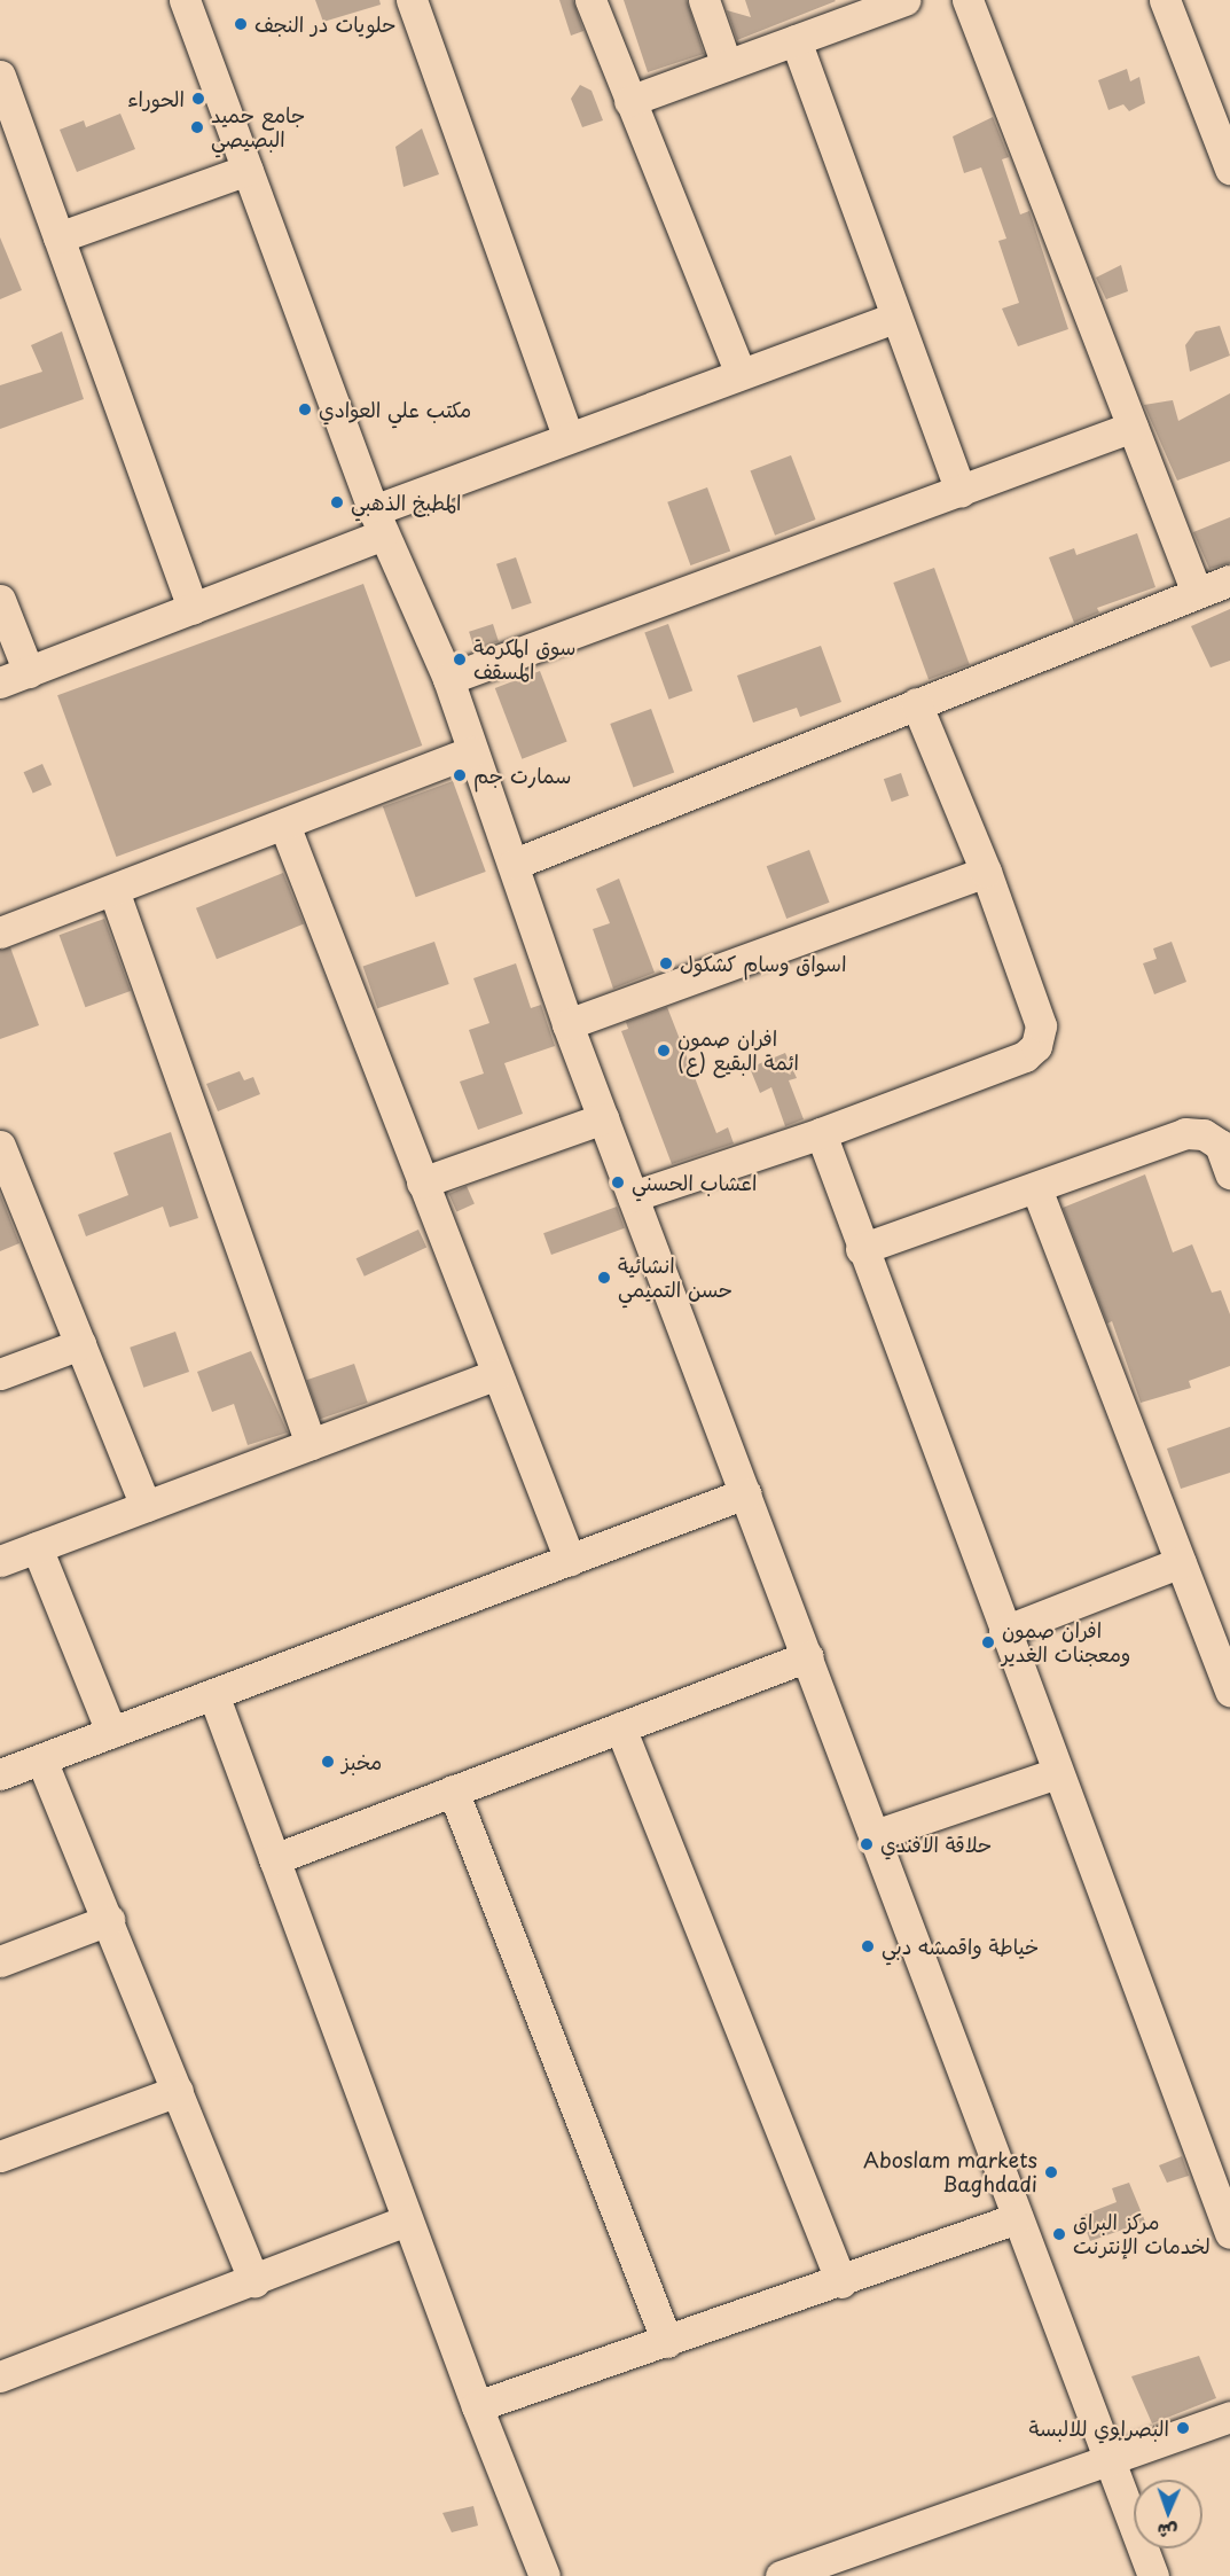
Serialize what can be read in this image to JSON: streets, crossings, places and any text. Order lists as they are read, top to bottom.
{
  "places": [
    "حلويات در النجف",
    "الحوراء",
    "جامع حميد البصيصي",
    "مكتب علي العوادي",
    "المطبخ الذهبي",
    "سوق المكرمة المسقف",
    "سمارت جم",
    "اسواق وسام كشكول",
    "افران صمون ائمة البقيع (ع)",
    "اعشاب الحسني",
    "انشائية حسن التميمي",
    "افران صمون ومعجنات الغدير",
    "مخبز",
    "حلاقة الافندي",
    "خياطة واقمشه دبي",
    "Aboslam markets Baghdadi",
    "مركز البراق لخدمات الإنترنت",
    "البصراوي للالبسة"
  ],
  "north": "bottom"
}
